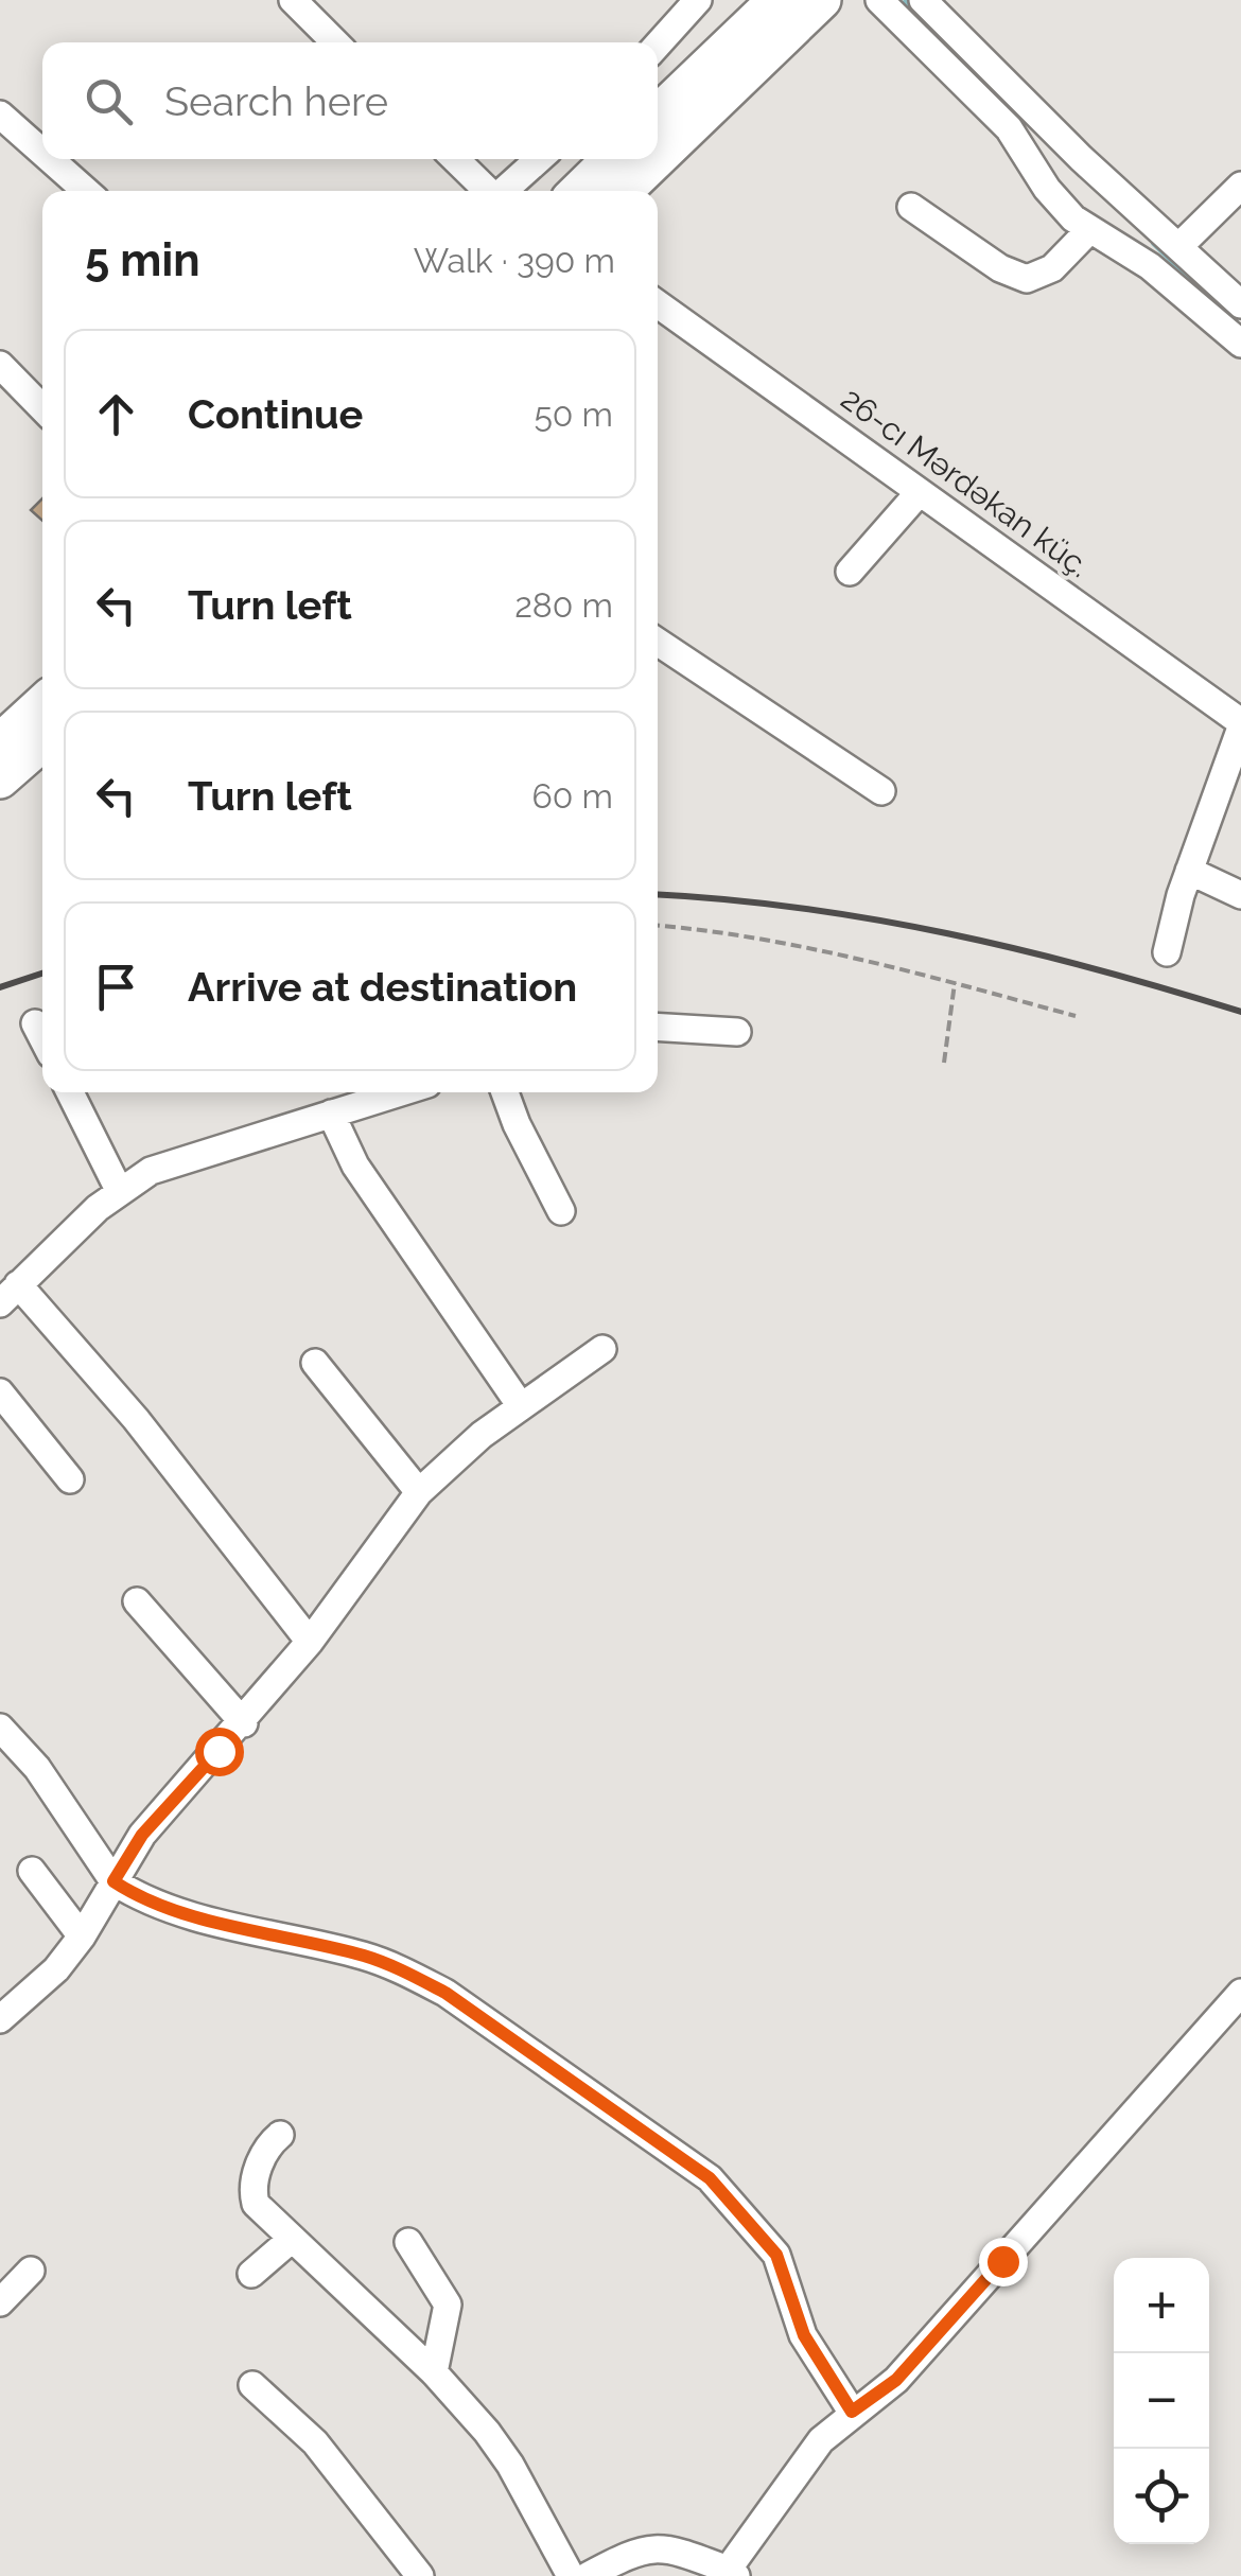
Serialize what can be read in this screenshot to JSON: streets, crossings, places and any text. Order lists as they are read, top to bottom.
{
  "streets": {
    "street": ["26-cı Mərdəkan küç."]
  },
  "page": {
    "search": "Search here",
    "heading": ["5 min", "Walk · 390 m"],
    "list": [
      ["Continue", "50 m"],
      ["Turn left", "280 m"],
      ["Turn left", "60 m"],
      "Arrive at destination"
    ],
    "map_buttons": ["+", "−"]
  }
}
